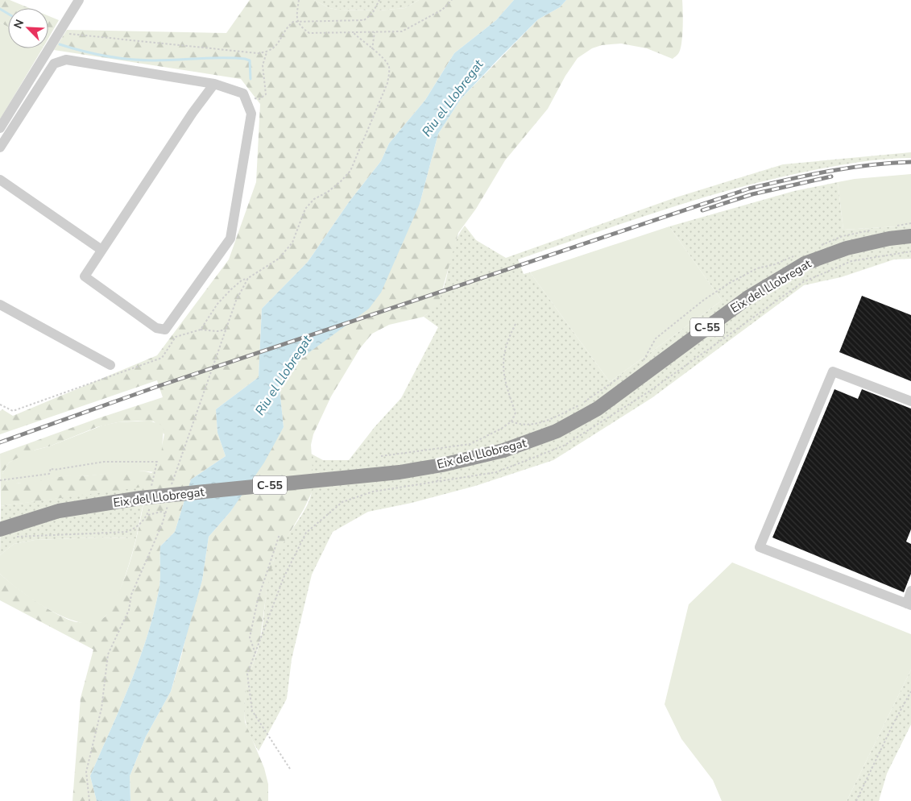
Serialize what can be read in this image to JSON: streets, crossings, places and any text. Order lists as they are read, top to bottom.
{
  "streets": {
    "highway": ["Eix del Llobregat", "C-55"]
  },
  "water": ["Riu el Llobregat"],
  "north": "top left"
}
